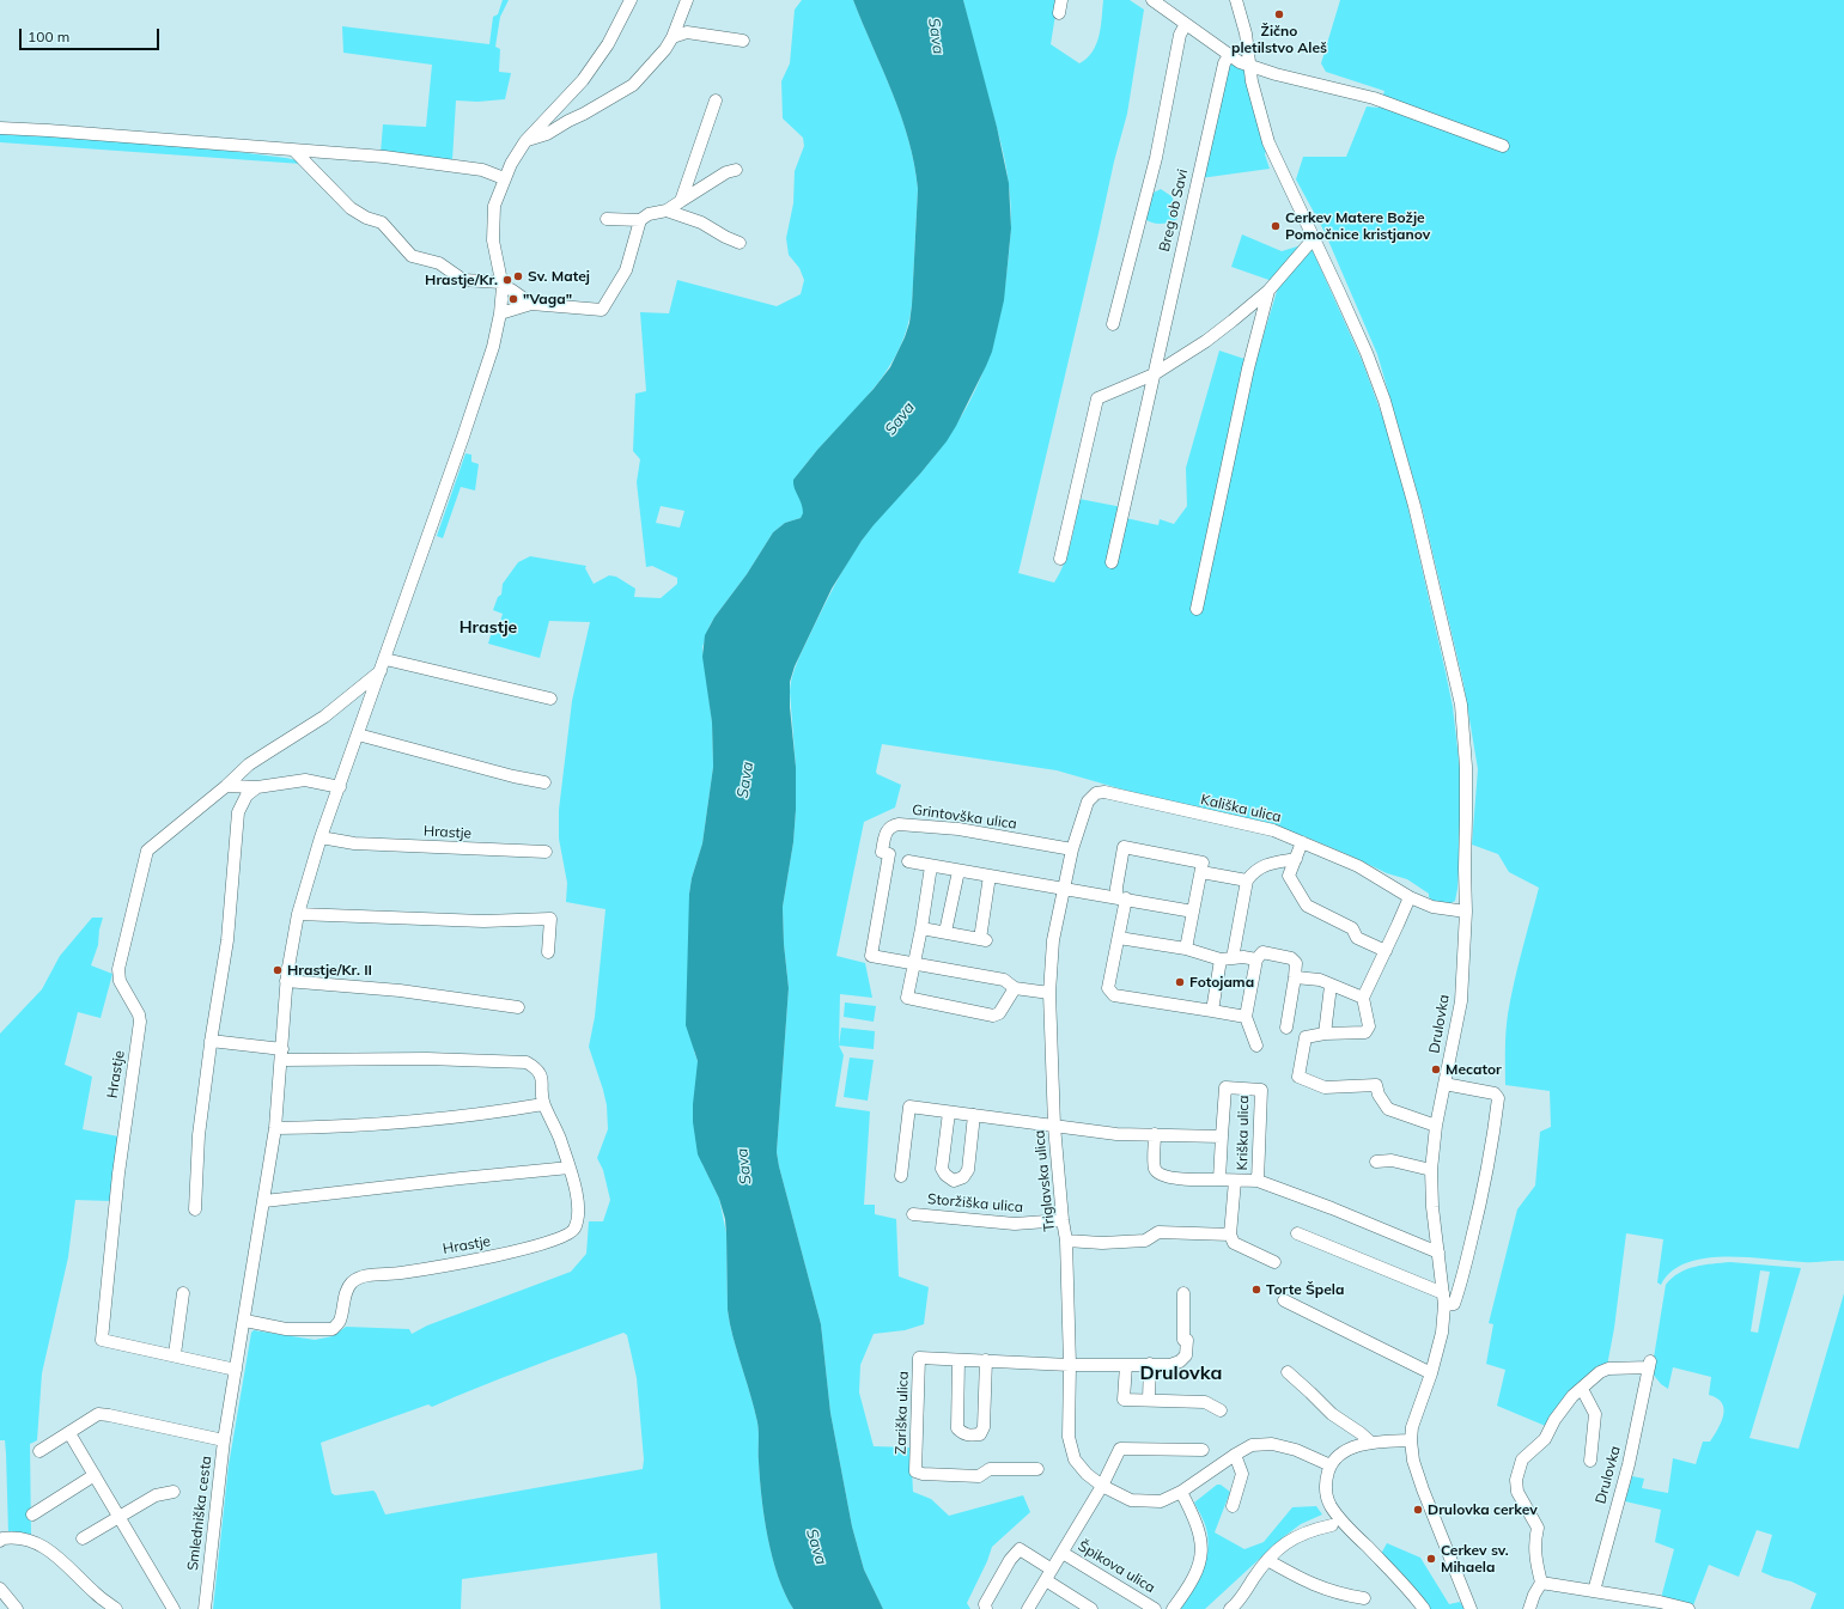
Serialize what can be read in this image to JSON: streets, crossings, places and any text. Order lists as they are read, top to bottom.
{
  "streets": {
    "street": [
      "Breg ob Savi",
      "Kališka ulica",
      "Grintovška ulica",
      "Hrastje",
      "Drulovka",
      "Kriška ulica",
      "Triglavska ulica",
      "Storžiška ulica",
      "Zariška ulica",
      "Smledniška cesta",
      "Špikova ulica"
    ]
  },
  "crossings": [
    ["Kališka ulica", "Grintovška ulica"],
    ["Kališka ulica", "Drulovka"],
    ["Kališka ulica", "Triglavska ulica"],
    ["Grintovška ulica", "Triglavska ulica"],
    ["Kriška ulica", "Triglavska ulica"],
    ["Triglavska ulica", "Storžiška ulica"],
    ["Triglavska ulica", "Zariška ulica"],
    ["Triglavska ulica", "Špikova ulica"]
  ],
  "districts": ["Hrastje", "Drulovka"],
  "water": ["Sava"],
  "places": [
    "Žično pletilstvo Aleš",
    "Cerkev Matere Božje Pomočnice kristjanov",
    "Sv. Matej",
    "Hrastje/Kr.",
    "\"Vaga\"",
    "Hrastje/Kr. II",
    "Fotojama",
    "Mecator",
    "Torte Špela",
    "Drulovka cerkev",
    "Cerkev sv. Mihaela"
  ],
  "scale_bar": "100 m"
}
